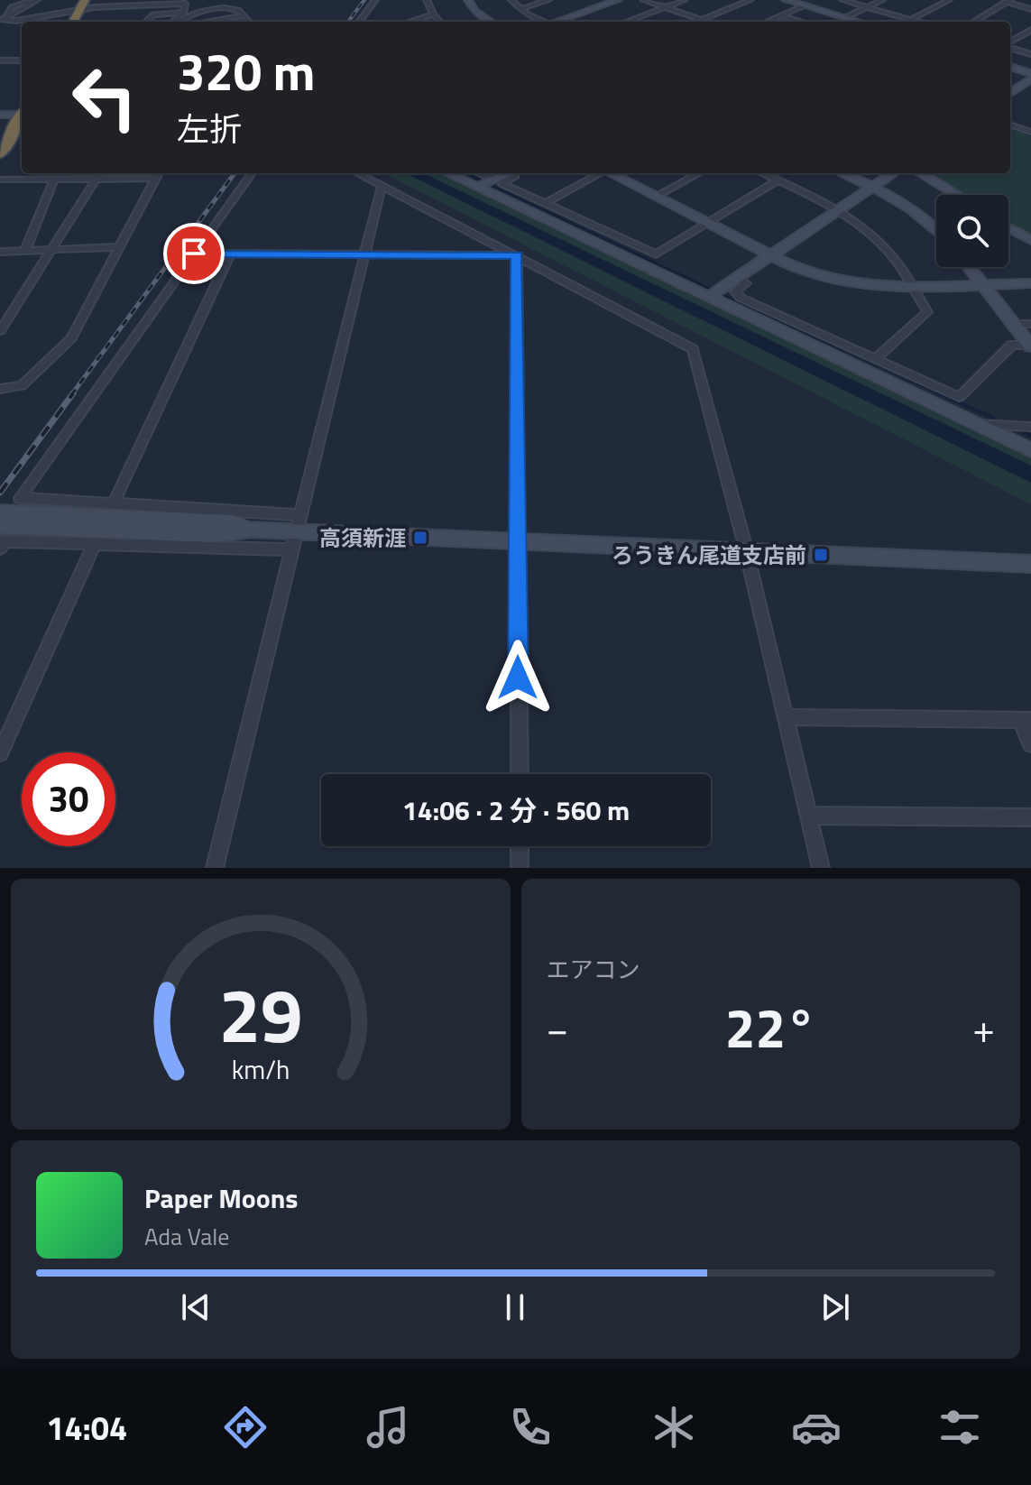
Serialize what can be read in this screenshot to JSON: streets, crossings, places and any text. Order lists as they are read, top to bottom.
{
  "places": {
    "transit": ["高須新涯", "ろうきん尾道支店前"]
  },
  "page": {
    "turn": ["320 m", "左折"],
    "limit": "30",
    "trip": "14:06 · 2 分 · 560 m",
    "tile": "エアコン",
    "heat": ["−", "22°", "+"],
    "song": ["Paper Moons", "Ada Vale"],
    "tabs": "14:04",
    "gauge": ["29", "km/h"]
  }
}
